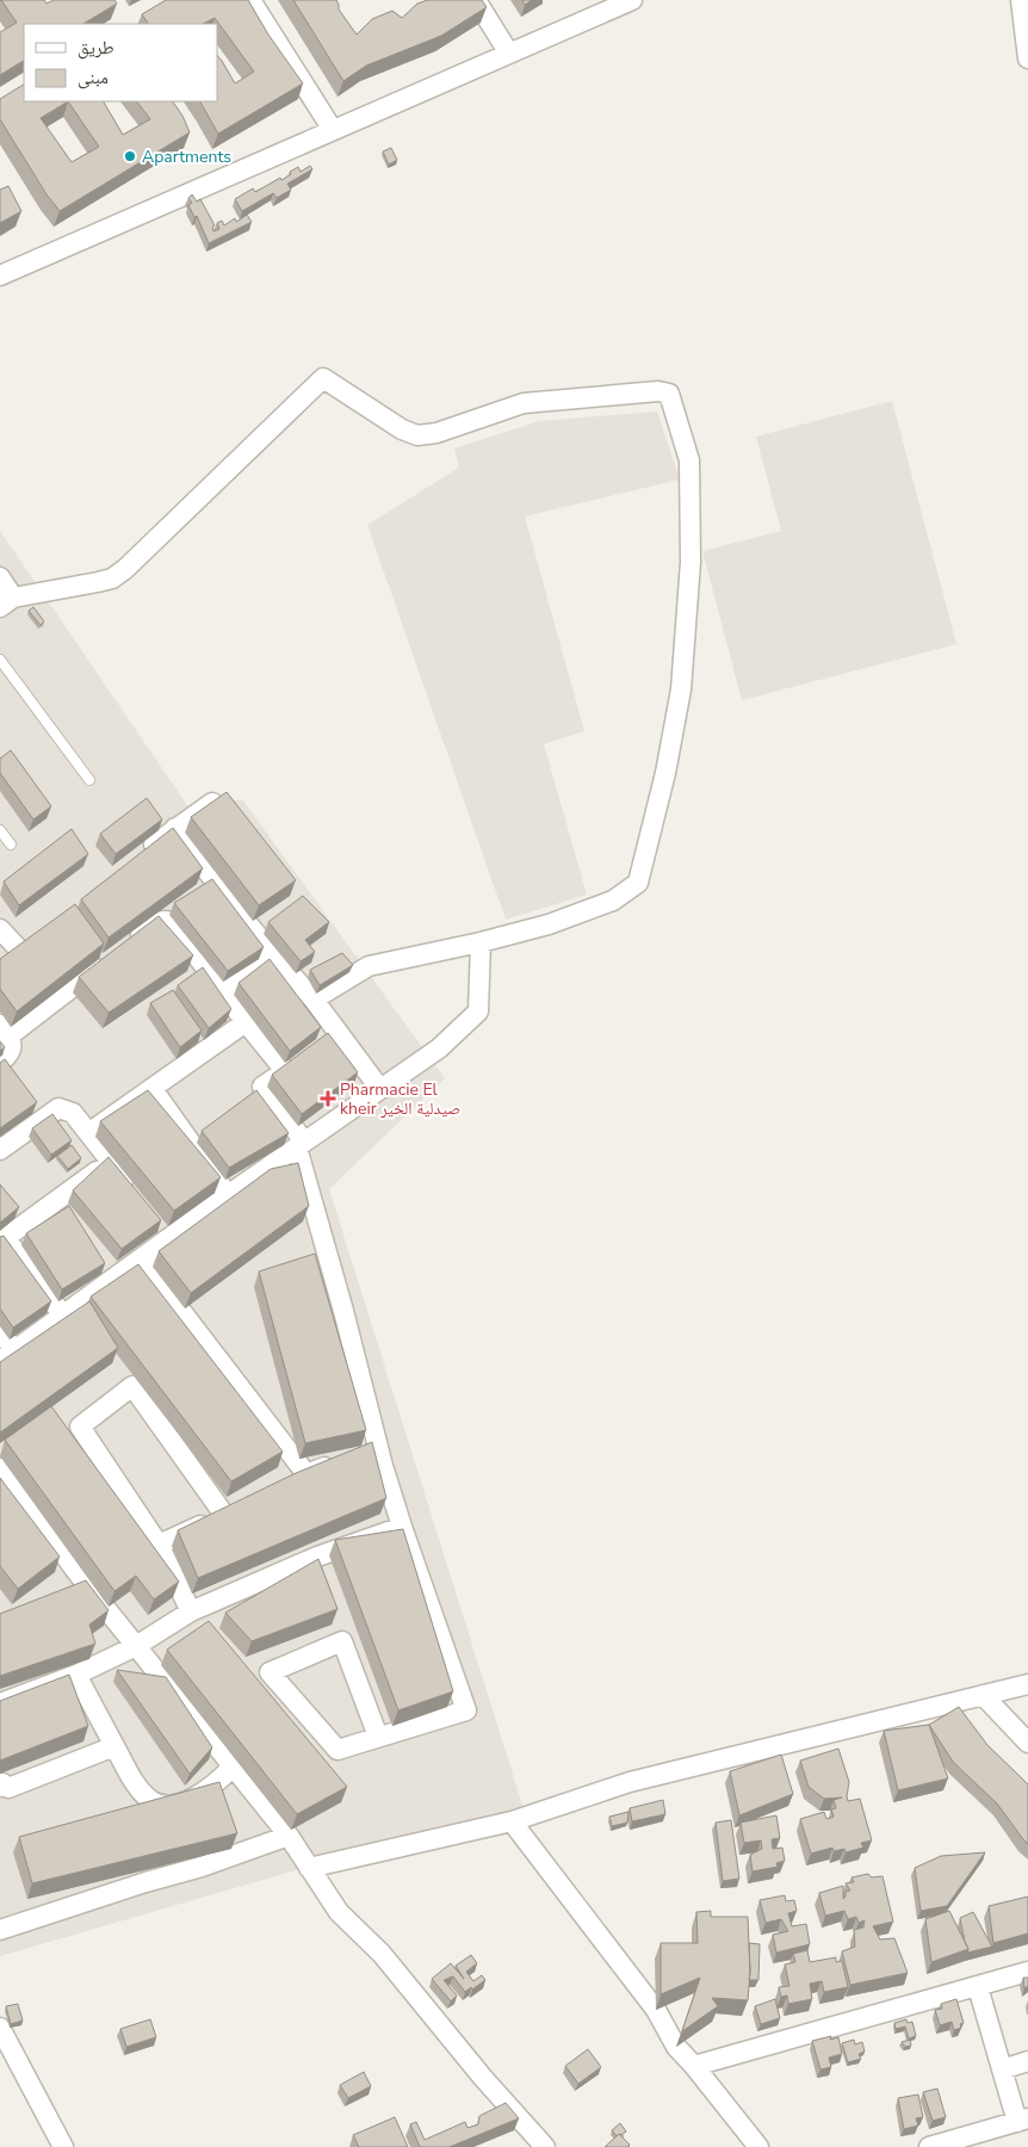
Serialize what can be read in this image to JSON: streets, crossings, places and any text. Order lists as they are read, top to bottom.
{
  "places": {
    "other": ["Apartments"],
    "health": ["Pharmacie El kheir صيدلية الخير"]
  },
  "legend": ["طريق", "مبنى"]
}
